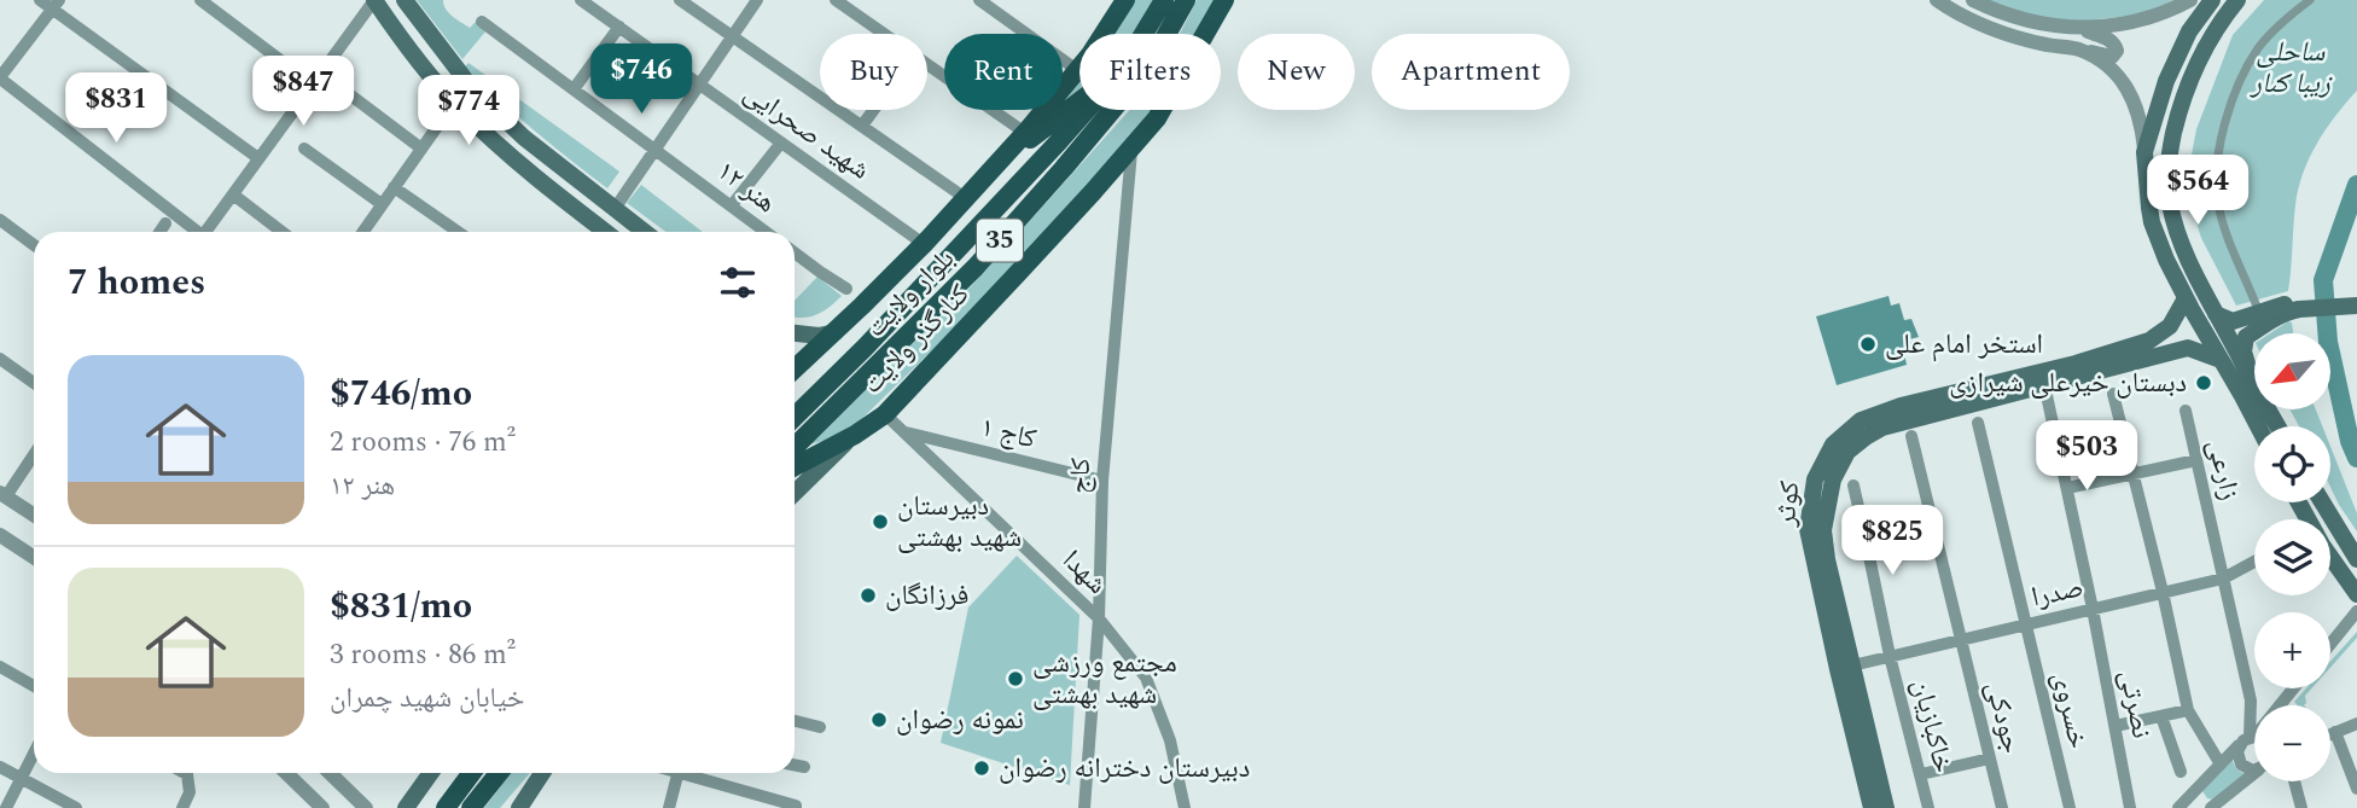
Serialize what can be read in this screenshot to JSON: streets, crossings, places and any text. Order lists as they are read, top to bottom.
{
  "streets": {
    "main road": [
      "35",
      "بلوار ولایت",
      "کنارگذر ولایت",
      "کوثر"
    ],
    "street": [
      "شهید صحرایی",
      "هنر ۱۲",
      "کاج ۱",
      "زارعی",
      "کاج",
      "شهدا",
      "صدرا",
      "نصرتی",
      "خسروی",
      "جودکی",
      "خاکبازیان"
    ]
  },
  "crossings": [
    ["کنارگذر ولایت", "کاج"],
    ["کنارگذر ولایت", "شهدا"],
    ["کاج ۱", "کاج"],
    ["کاج ۱", "شهدا"],
    ["زارعی", "صدرا"],
    ["کاج", "شهدا"],
    ["کوثر", "صدرا"],
    ["کوثر", "نصرتی"],
    ["صدرا", "نصرتی"],
    ["صدرا", "خسروی"],
    ["صدرا", "جودکی"],
    ["صدرا", "خاکبازیان"]
  ],
  "parks": ["ساحلی زیبا کنار"],
  "places": [
    "استخر امام علی",
    "دبستان خیرعلی شیرازی",
    "دبیرستان شهید بهشتی",
    "فرزانگان",
    "مجتمع ورزشی شهید بهشتی",
    "نمونه رضوان",
    "دبیرستان دخترانه رضوان"
  ],
  "north": "bottom left",
  "page": {
    "chip": [
      "Buy",
      "Rent",
      "Filters",
      "New",
      "Apartment"
    ],
    "price": [
      "$746",
      "$847",
      "$831",
      "$774",
      "$564",
      "$503",
      "$825"
    ],
    "heading": "7 homes",
    "map_buttons": ["+", "−"],
    "list": [
      {
        "name": "$746/mo",
        "note": "2 rooms · 76 m² · هنر ۱۲"
      },
      {
        "name": "$831/mo",
        "note": "3 rooms · 86 m² · خیابان شهید چمران"
      }
    ]
  }
}
